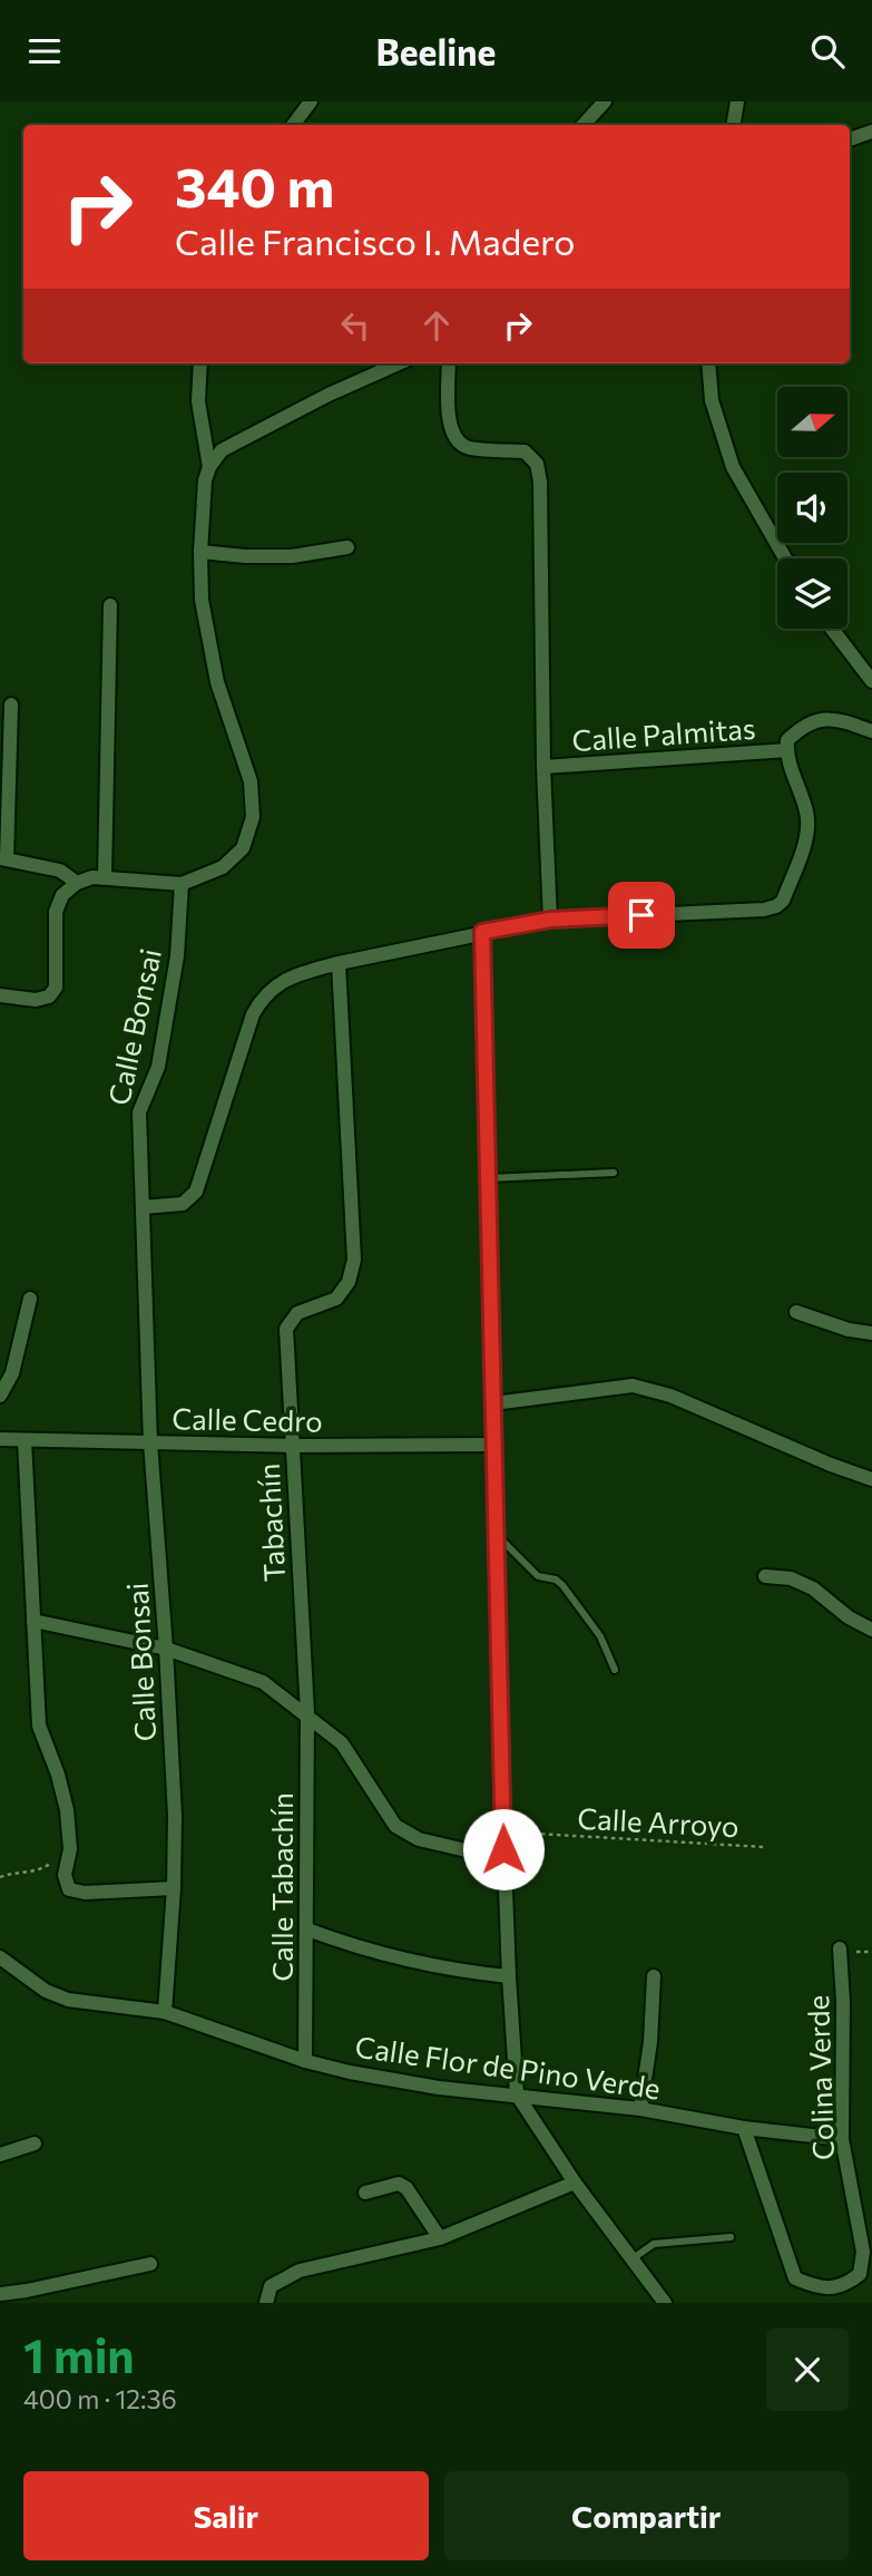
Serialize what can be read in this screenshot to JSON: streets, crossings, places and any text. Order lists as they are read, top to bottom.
{
  "streets": {
    "street": [
      "Calle Palmitas",
      "Calle Bonsai",
      "Calle Cedro",
      "Tabachín",
      "Calle Tabachín",
      "Calle Flor de Pino Verde",
      "Colina Verde"
    ],
    "path": ["Calle Arroyo"]
  },
  "crossings": [
    ["Calle Bonsai", "Calle Cedro"],
    ["Calle Bonsai", "Calle Flor de Pino Verde"],
    ["Calle Cedro", "Tabachín"],
    ["Tabachín", "Calle Tabachín"],
    ["Calle Tabachín", "Calle Flor de Pino Verde"],
    ["Calle Flor de Pino Verde", "Colina Verde"]
  ],
  "north": "right",
  "page": {
    "header": "Beeline",
    "turn": ["340 m", "Calle Francisco I. Madero"],
    "heading": ["1 min", "400 m · 12:36"],
    "buttons": ["Salir", "Compartir"]
  }
}
